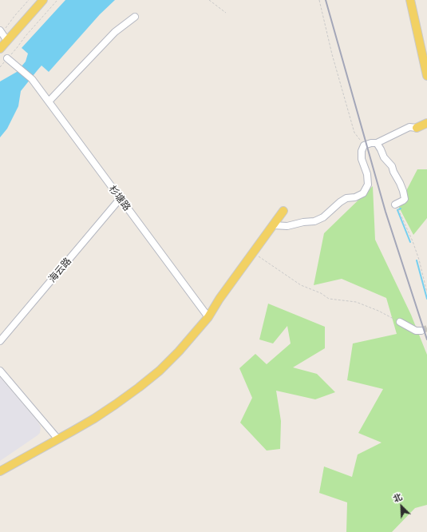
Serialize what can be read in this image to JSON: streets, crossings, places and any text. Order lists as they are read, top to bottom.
{
  "streets": {
    "street": ["杉塘路", "海云路"]
  },
  "crossings": [
    ["杉塘路", "海云路"]
  ],
  "north": "top left"
}
